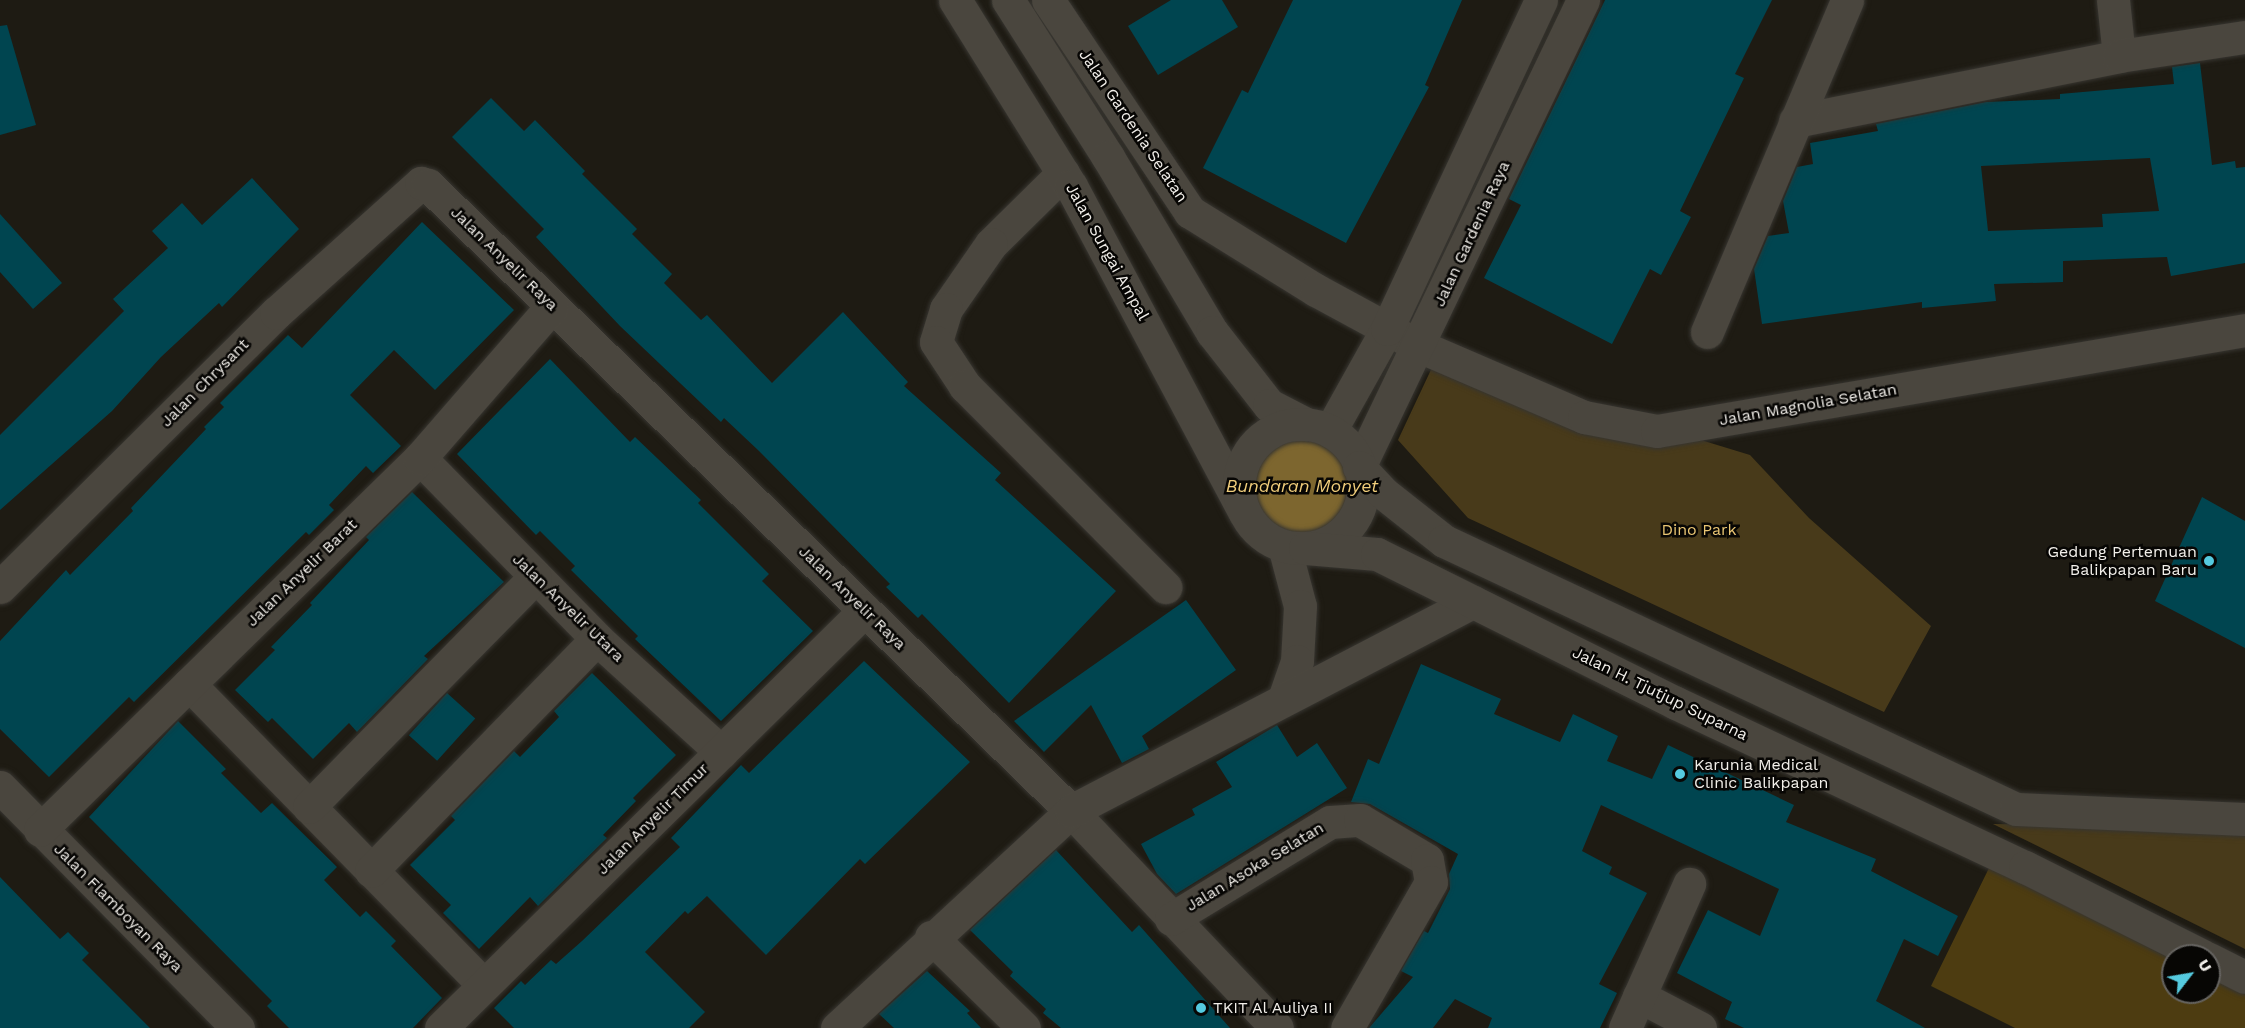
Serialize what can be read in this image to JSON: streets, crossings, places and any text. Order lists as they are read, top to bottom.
{
  "streets": {
    "street": [
      "Jalan Gardenia Selatan",
      "Jalan Gardenia Raya",
      "Jalan Sungai Ampal",
      "Jalan Anyelir Raya",
      "Jalan Chrysant",
      "Jalan Magnolia Selatan",
      "Jalan Anyelir Barat",
      "Jalan Anyelir Utara",
      "Jalan H. Tjutjup Suparna",
      "Jalan Anyelir Timur",
      "Jalan Asoka Selatan",
      "Jalan Flamboyan Raya"
    ]
  },
  "crossings": [
    ["Jalan Gardenia Selatan", "Jalan Magnolia Selatan"],
    ["Jalan Gardenia Raya", "Jalan Sungai Ampal"],
    ["Jalan Gardenia Raya", "Jalan Magnolia Selatan"],
    ["Jalan Gardenia Raya", "Jalan H. Tjutjup Suparna"],
    ["Jalan Sungai Ampal", "Jalan H. Tjutjup Suparna"],
    ["Jalan Anyelir Raya", "Jalan Chrysant"],
    ["Jalan Anyelir Raya", "Jalan Anyelir Barat"],
    ["Jalan Anyelir Raya", "Jalan Anyelir Timur"],
    ["Jalan Anyelir Raya", "Jalan Asoka Selatan"],
    ["Jalan Anyelir Barat", "Jalan Anyelir Utara"],
    ["Jalan Anyelir Barat", "Jalan Flamboyan Raya"],
    ["Jalan Anyelir Utara", "Jalan Anyelir Timur"]
  ],
  "water": ["Bundaran Monyet"],
  "parks": ["Dino Park"],
  "places": ["Gedung Pertemuan Balikpapan Baru", "Karunia Medical Clinic Balikpapan", "TKIT Al Auliya II"],
  "north": "top right"
}
